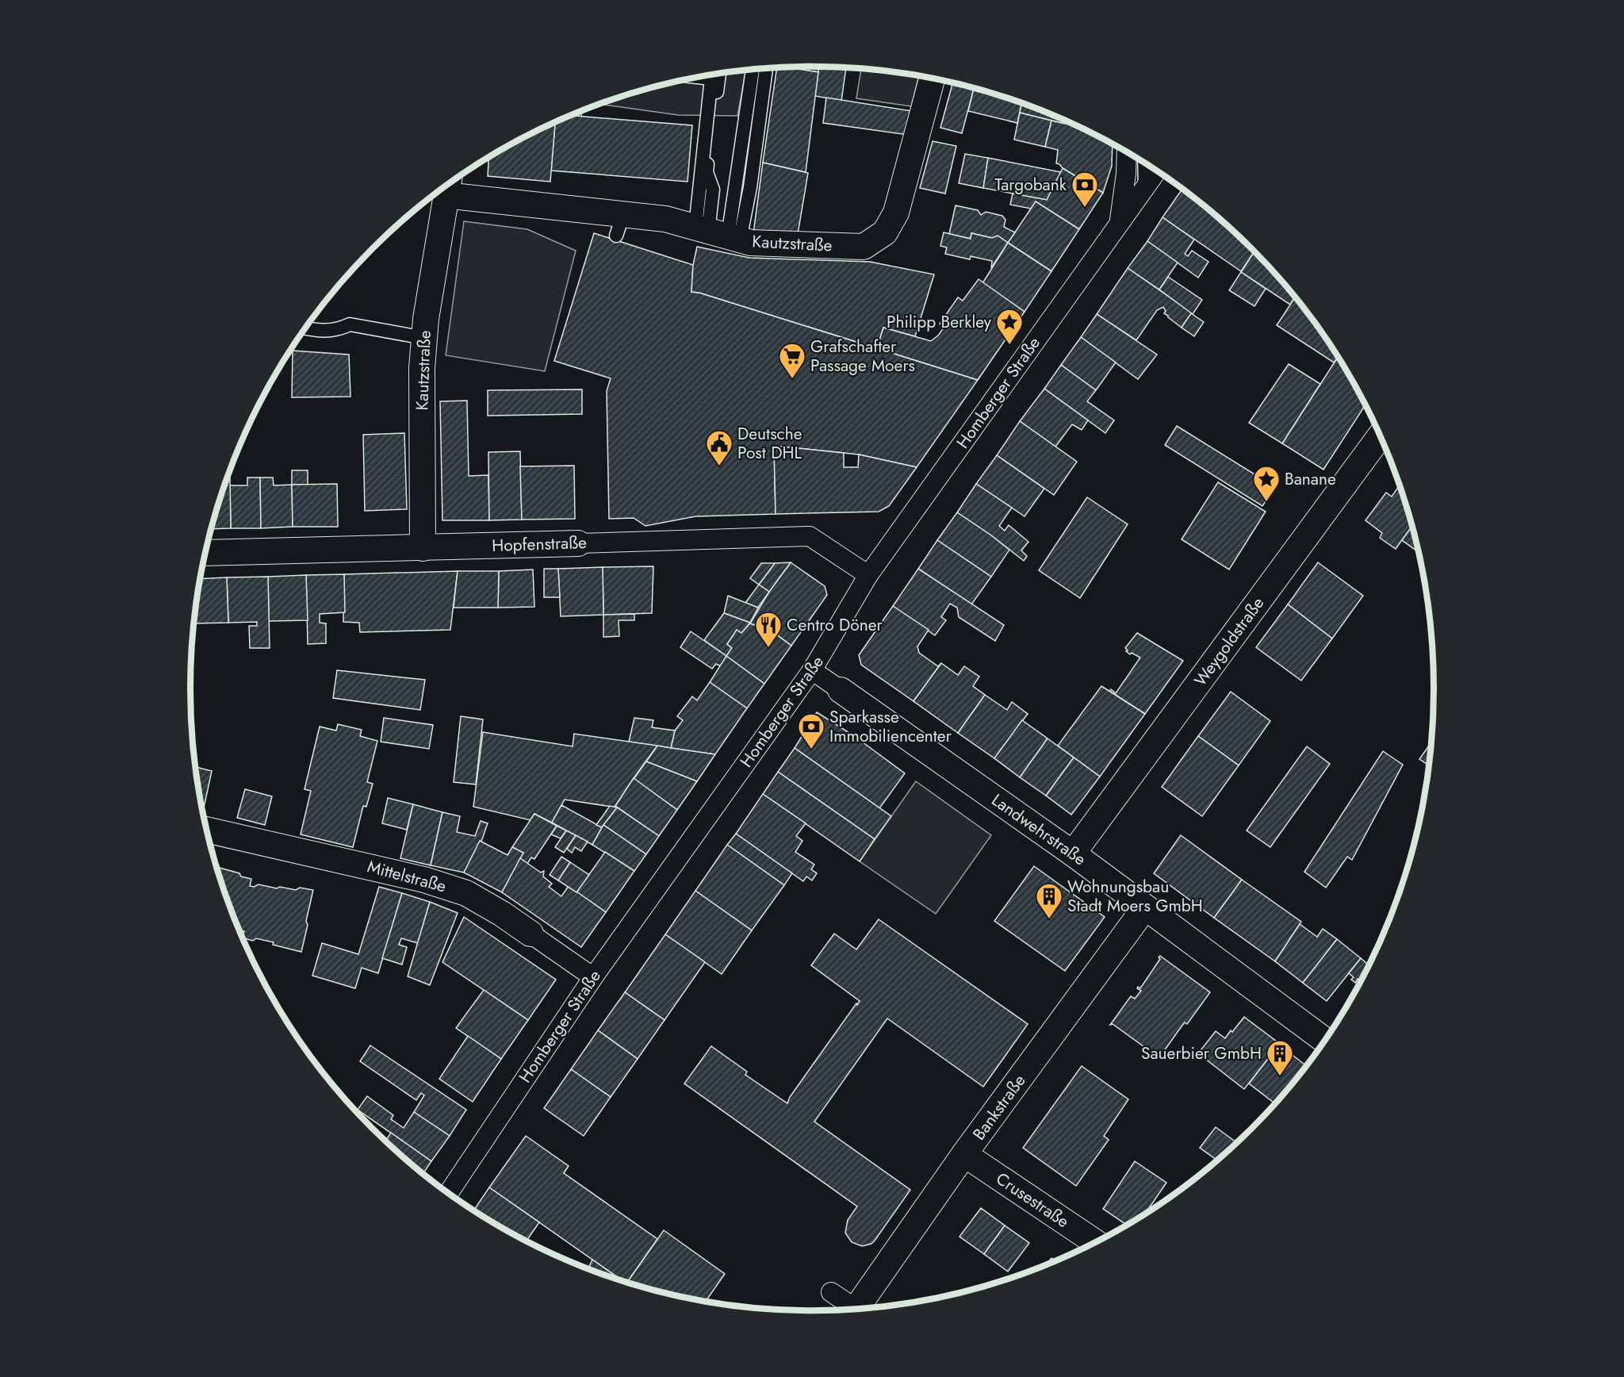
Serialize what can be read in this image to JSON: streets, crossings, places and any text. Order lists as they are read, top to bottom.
{
  "streets": {
    "street": [
      "Kautzstraße",
      "Homberger Straße",
      "Hopfenstraße",
      "Weygoldstraße",
      "Landwehrstraße",
      "Mittelstraße",
      "Bankstraße",
      "Crusestraße"
    ]
  },
  "crossings": [
    ["Kautzstraße", "Hopfenstraße"],
    ["Homberger Straße", "Hopfenstraße"],
    ["Homberger Straße", "Landwehrstraße"],
    ["Homberger Straße", "Mittelstraße"],
    ["Weygoldstraße", "Landwehrstraße"],
    ["Landwehrstraße", "Bankstraße"],
    ["Bankstraße", "Crusestraße"]
  ],
  "places": {
    "bank": ["Targobank", "Sparkasse Immobiliencenter"],
    "place": ["Philipp Berkley", "Banane"],
    "supermarket": ["Grafschafter Passage Moers"],
    "public building": ["Deutsche Post DHL"],
    "restaurant": ["Centro Döner"],
    "building": ["Wohnungsbau Stadt Moers GmbH", "Sauerbier GmbH"]
  }
}
